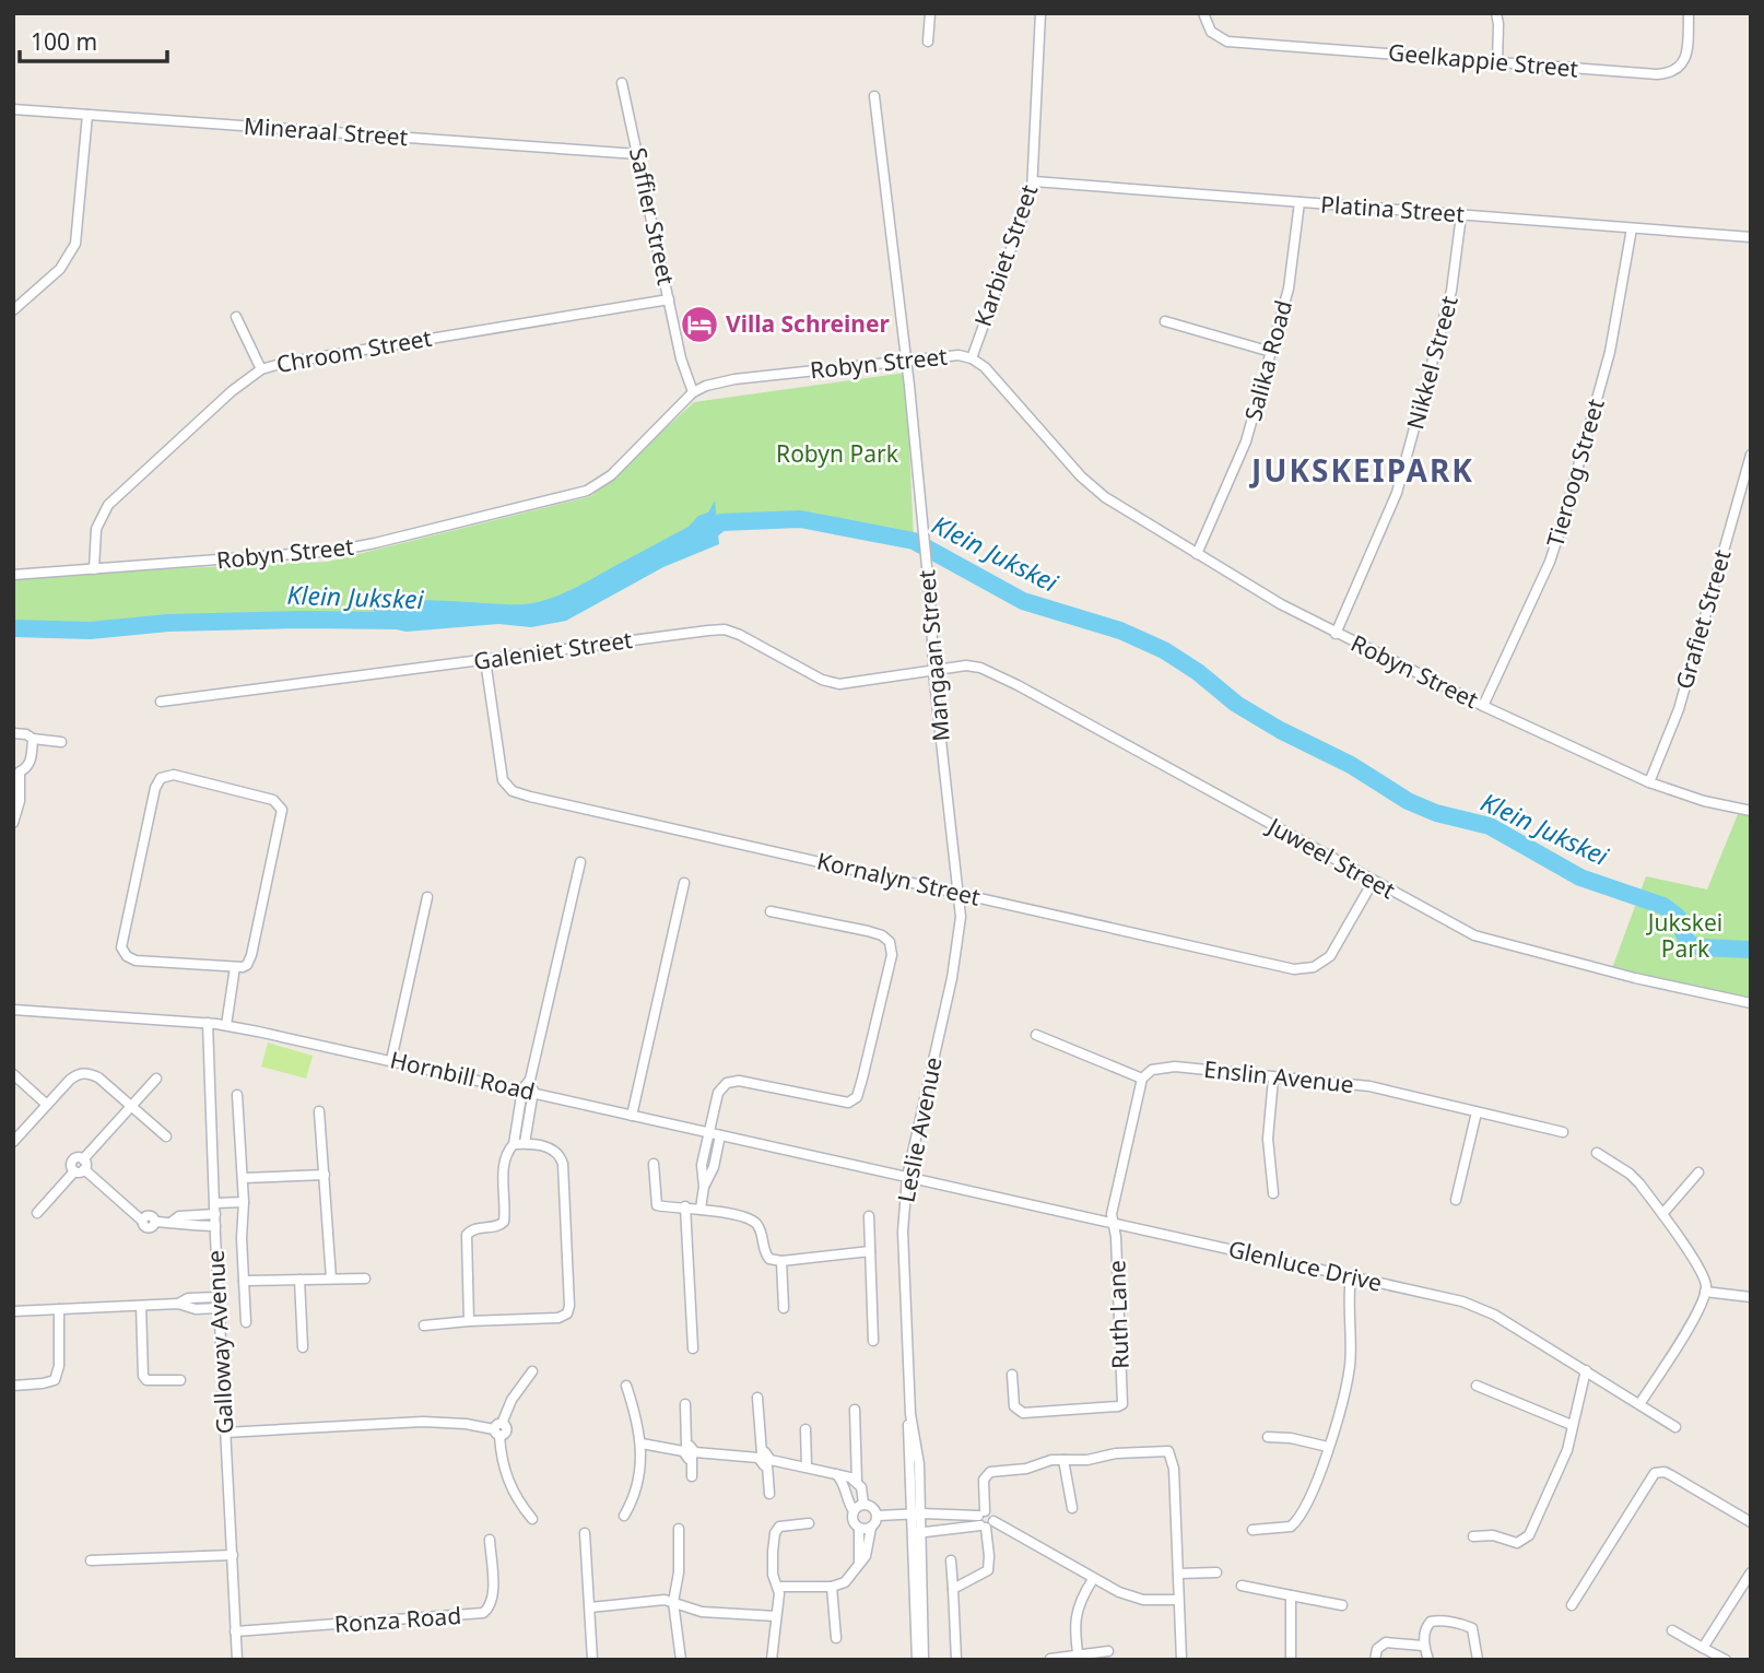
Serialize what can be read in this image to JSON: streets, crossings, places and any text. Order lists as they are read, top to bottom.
{
  "streets": {
    "street": [
      "Geelkappie Street",
      "Mineraal Street",
      "Platina Street",
      "Saffier Street",
      "Karbiet Street",
      "Chroom Street",
      "Salika Road",
      "Nikkel Street",
      "Robyn Street",
      "Tieroog Street",
      "Grafiet Street",
      "Galeniet Street",
      "Mangaan Street",
      "Juweel Street",
      "Kornalyn Street",
      "Hornbill Road",
      "Enslin Avenue",
      "Leslie Avenue",
      "Glenluce Drive",
      "Ruth Lane",
      "Galloway Avenue",
      "Ronza Road"
    ]
  },
  "crossings": [
    ["Mineraal Street", "Saffier Street"],
    ["Platina Street", "Karbiet Street"],
    ["Platina Street", "Salika Road"],
    ["Platina Street", "Nikkel Street"],
    ["Platina Street", "Tieroog Street"],
    ["Saffier Street", "Chroom Street"],
    ["Saffier Street", "Robyn Street"],
    ["Karbiet Street", "Robyn Street"],
    ["Chroom Street", "Robyn Street"],
    ["Salika Road", "Robyn Street"],
    ["Nikkel Street", "Robyn Street"],
    ["Robyn Street", "Tieroog Street"],
    ["Robyn Street", "Grafiet Street"],
    ["Robyn Street", "Mangaan Street"],
    ["Galeniet Street", "Mangaan Street"],
    ["Galeniet Street", "Juweel Street"],
    ["Galeniet Street", "Kornalyn Street"],
    ["Mangaan Street", "Juweel Street"],
    ["Mangaan Street", "Kornalyn Street"],
    ["Mangaan Street", "Leslie Avenue"],
    ["Juweel Street", "Kornalyn Street"],
    ["Kornalyn Street", "Leslie Avenue"],
    ["Hornbill Road", "Leslie Avenue"],
    ["Hornbill Road", "Glenluce Drive"],
    ["Hornbill Road", "Galloway Avenue"],
    ["Leslie Avenue", "Glenluce Drive"],
    ["Glenluce Drive", "Ruth Lane"],
    ["Galloway Avenue", "Ronza Road"]
  ],
  "districts": ["JUKSKEIPARK"],
  "water": ["Klein Jukskei"],
  "parks": ["Robyn Park", "Jukskei Park"],
  "places": {
    "hotel": ["Villa Schreiner"]
  },
  "scale_bar": "100 m"
}
